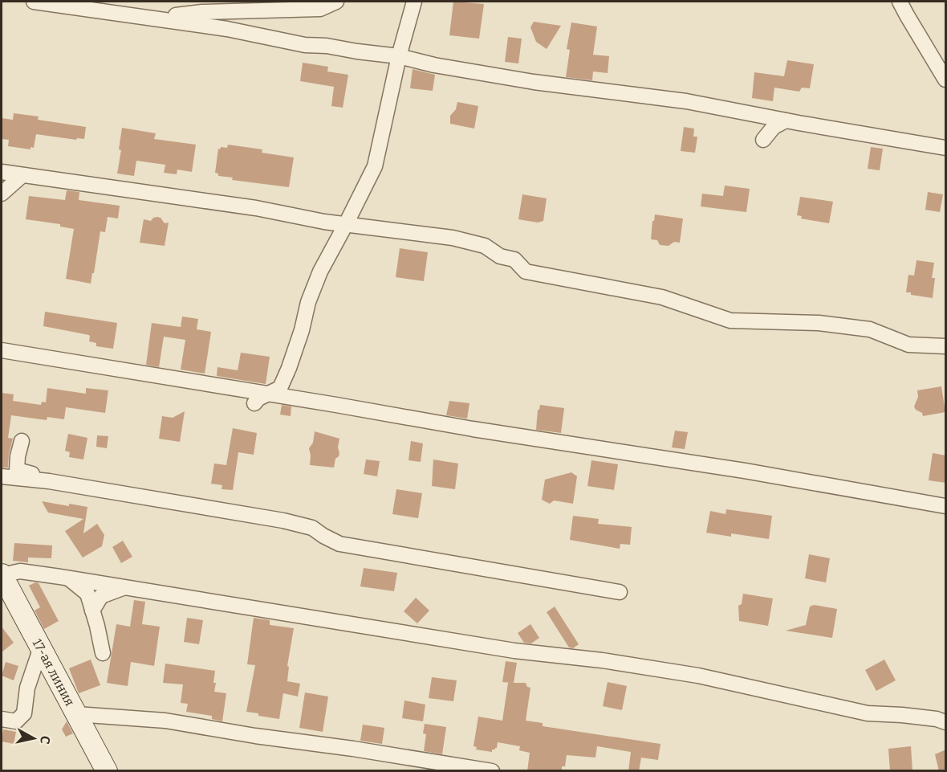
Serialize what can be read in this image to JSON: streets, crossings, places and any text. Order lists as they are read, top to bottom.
{
  "streets": {
    "street": ["17-ая линия"]
  },
  "north": "right"
}
